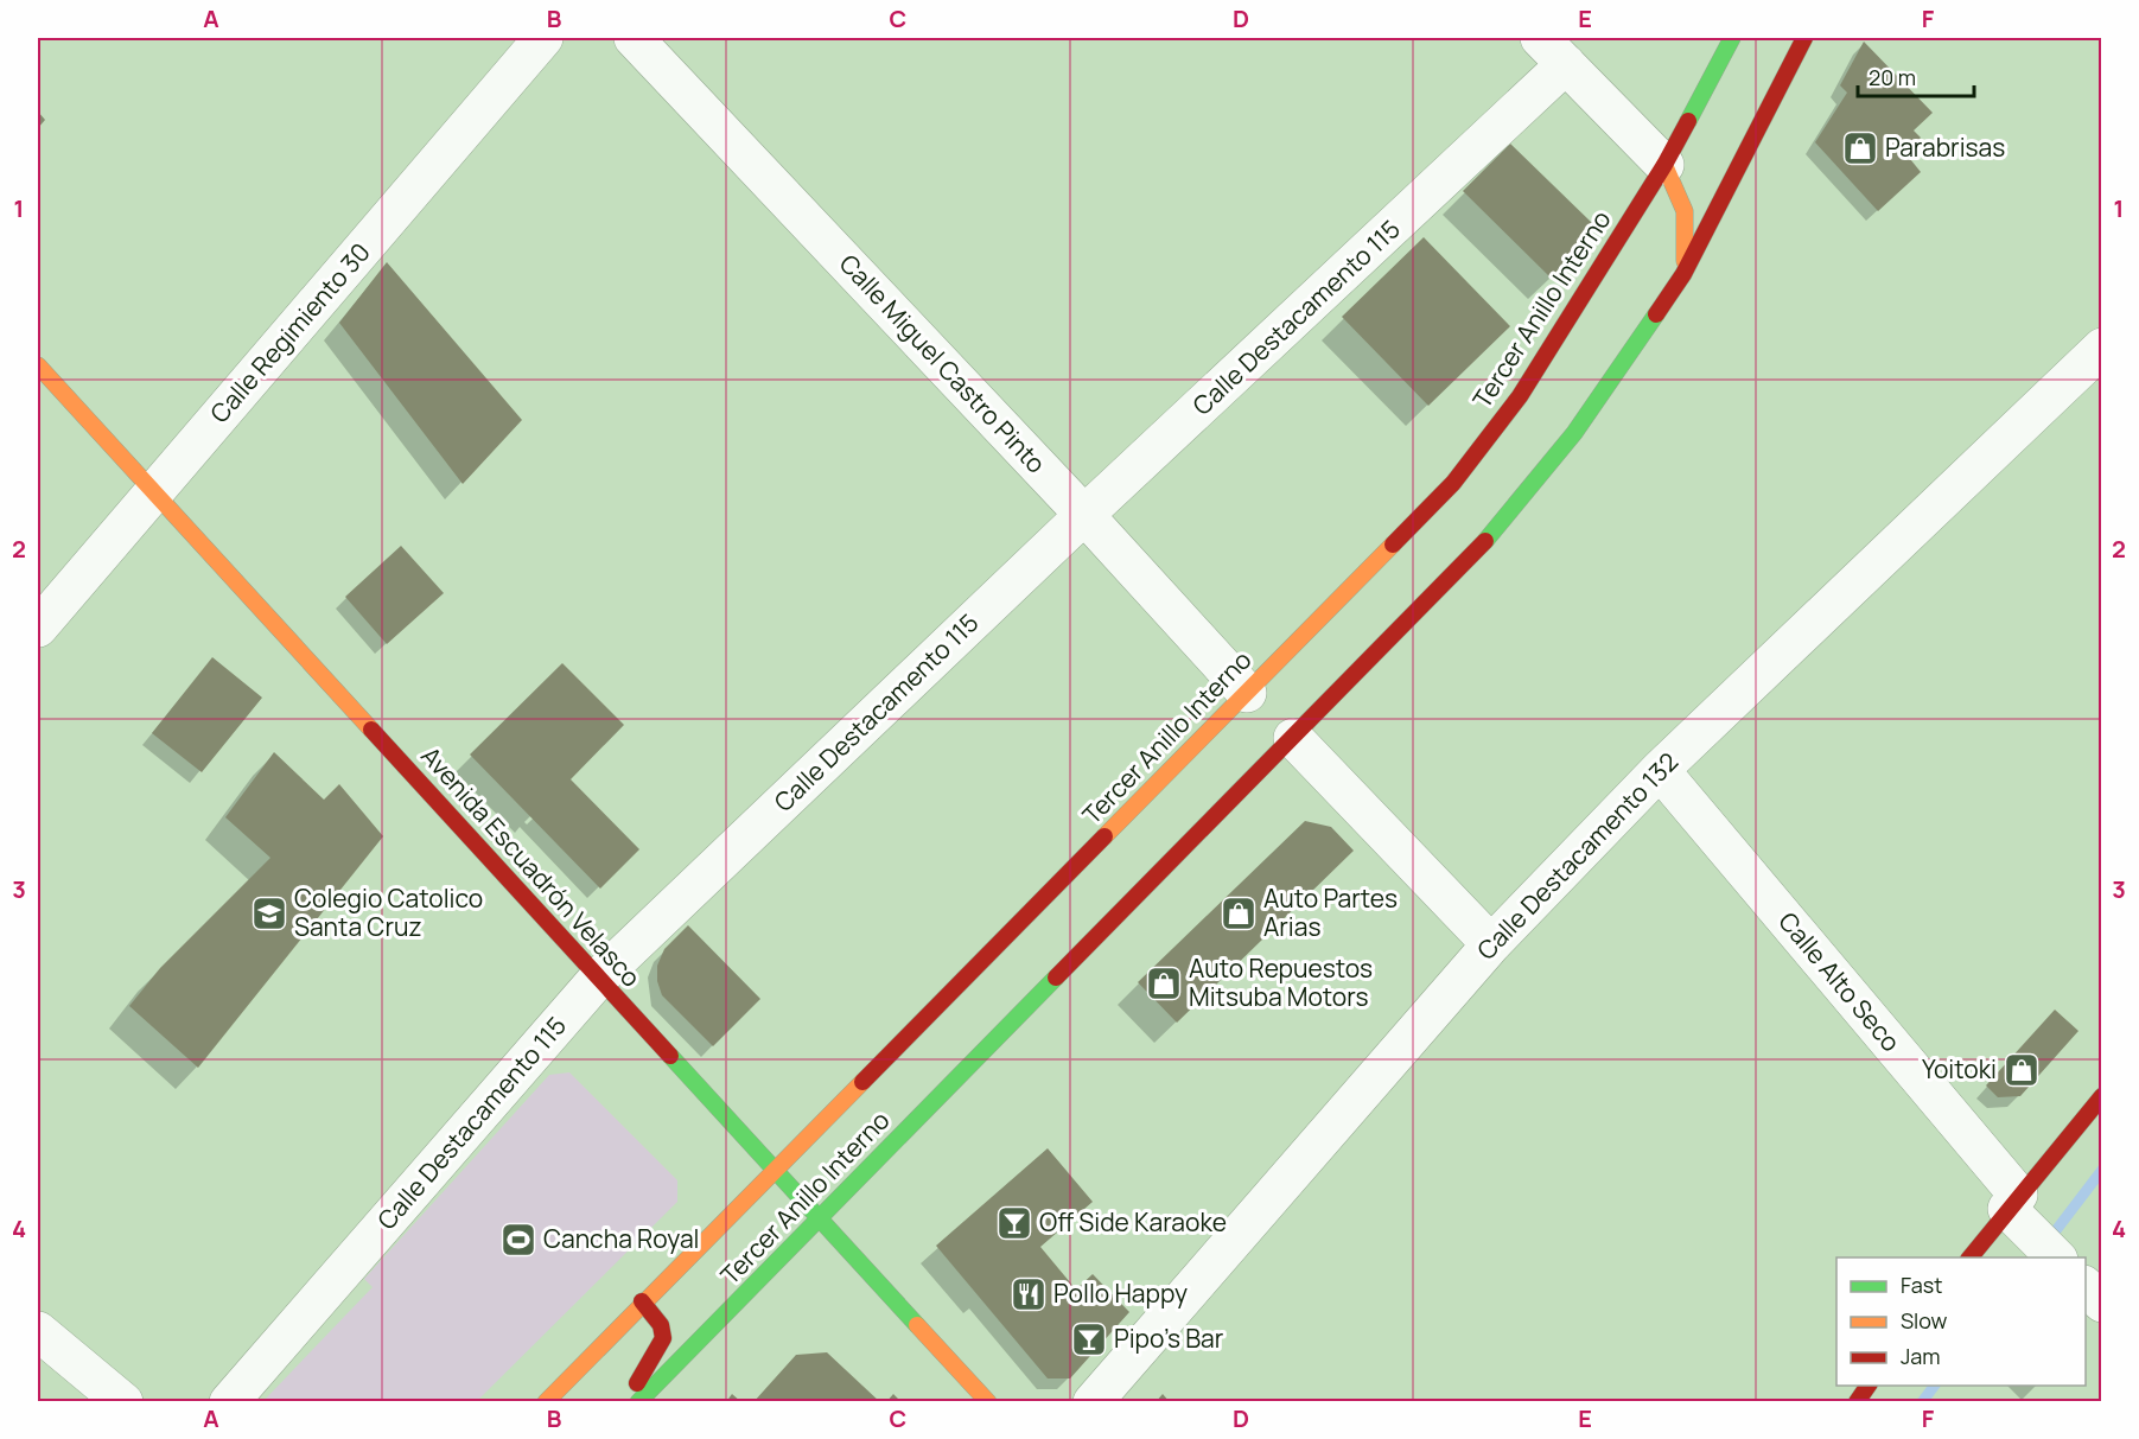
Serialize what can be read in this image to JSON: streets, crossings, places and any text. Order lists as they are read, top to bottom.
{
  "streets": {
    "main road": ["Tercer Anillo Interno", "Avenida Escuadrón Velasco"],
    "street": [
      "Calle Destacamento 115",
      "Calle Regimiento 30",
      "Calle Miguel Castro Pinto",
      "Calle Destacamento 132",
      "Calle Alto Seco"
    ]
  },
  "crossings": [
    ["Tercer Anillo Interno", "Calle Miguel Castro Pinto"],
    ["Tercer Anillo Interno", "Avenida Escuadrón Velasco"],
    ["Calle Destacamento 115", "Calle Miguel Castro Pinto"],
    ["Calle Destacamento 115", "Avenida Escuadrón Velasco"],
    ["Calle Regimiento 30", "Avenida Escuadrón Velasco"],
    ["Calle Destacamento 132", "Calle Alto Seco"]
  ],
  "places": {
    "shop": [
      "Parabrisas",
      "Auto Partes Arias",
      "Auto Repuestos Mitsuba Motors",
      "Yoitoki"
    ],
    "school or university": ["Colegio Catolico Santa Cruz"],
    "bar": ["Off Side Karaoke", "Pipo's Bar"],
    "sports": ["Cancha Royal"],
    "restaurant": ["Pollo Happy"]
  },
  "legend": ["Fast", "Slow", "Jam"],
  "scale_bar": "20 m",
  "grid": {
    "columns": [
      "A",
      "B",
      "C",
      "D",
      "E",
      "F"
    ],
    "rows": [
      "1",
      "2",
      "3",
      "4"
    ]
  }
}
